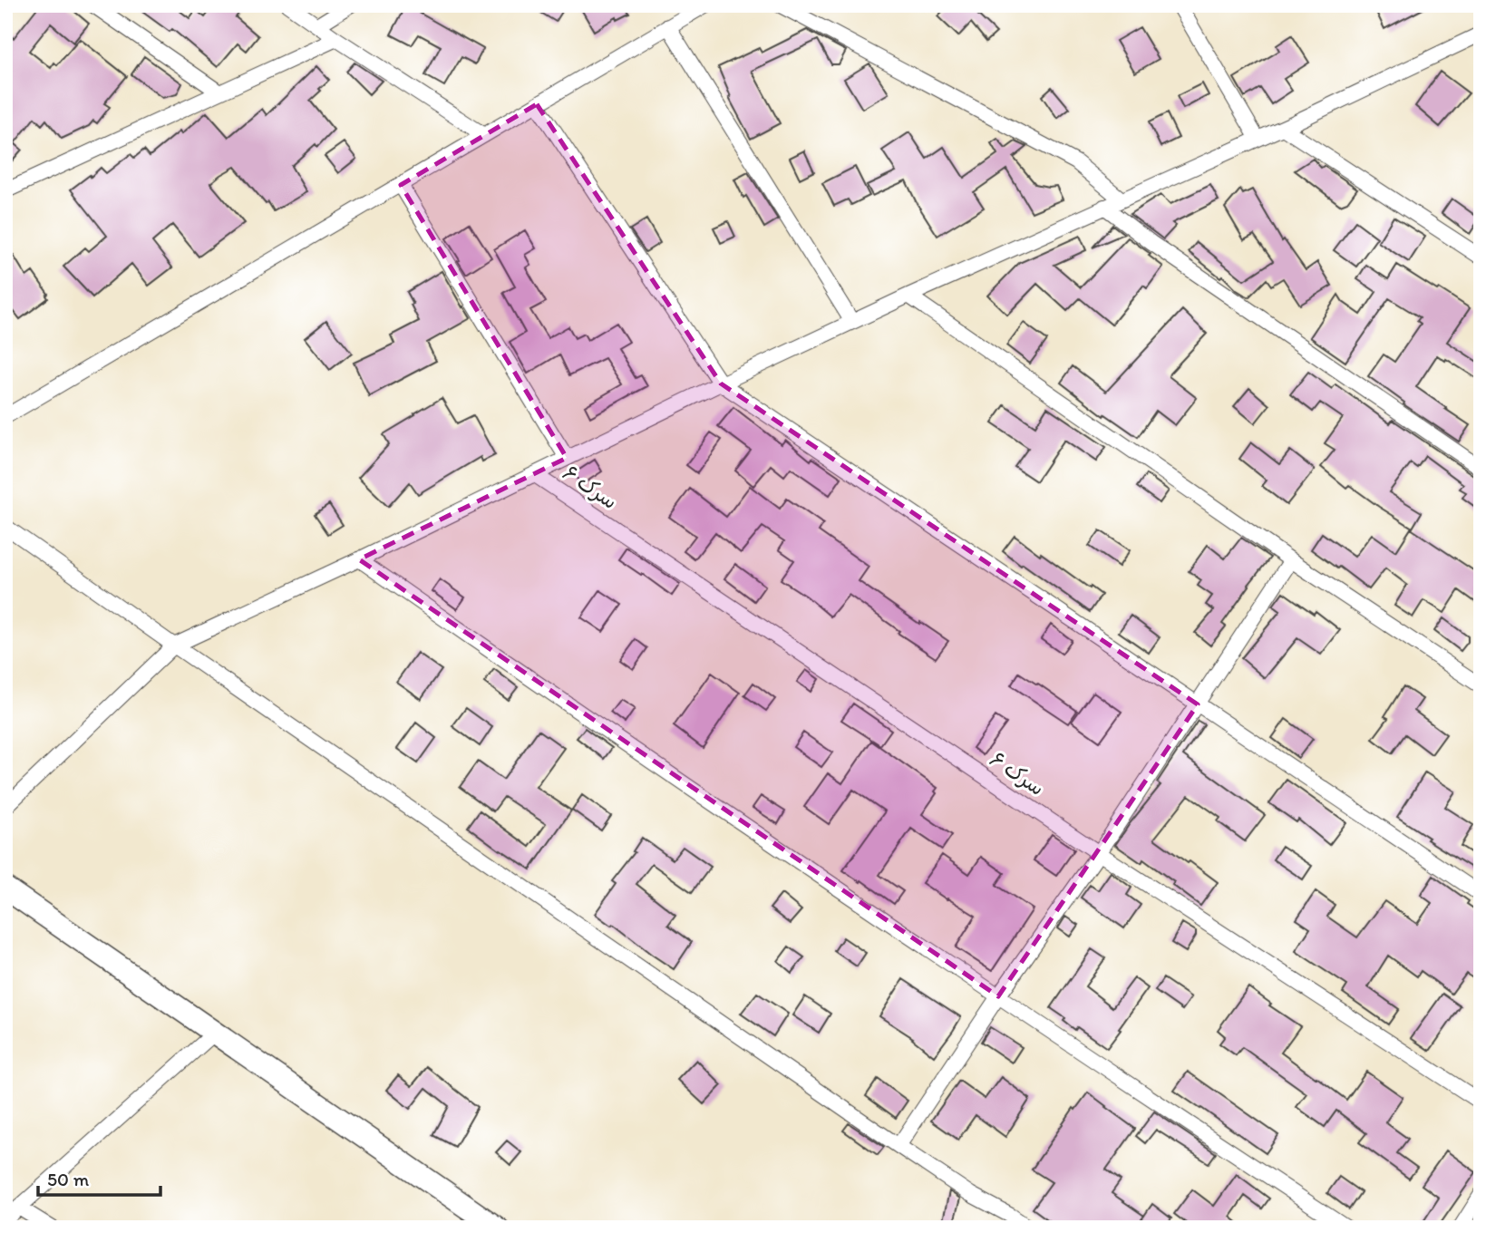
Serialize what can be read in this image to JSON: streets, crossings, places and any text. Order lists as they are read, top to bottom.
{
  "streets": {
    "street": ["سرک ۶"]
  },
  "scale_bar": "50 m"
}
